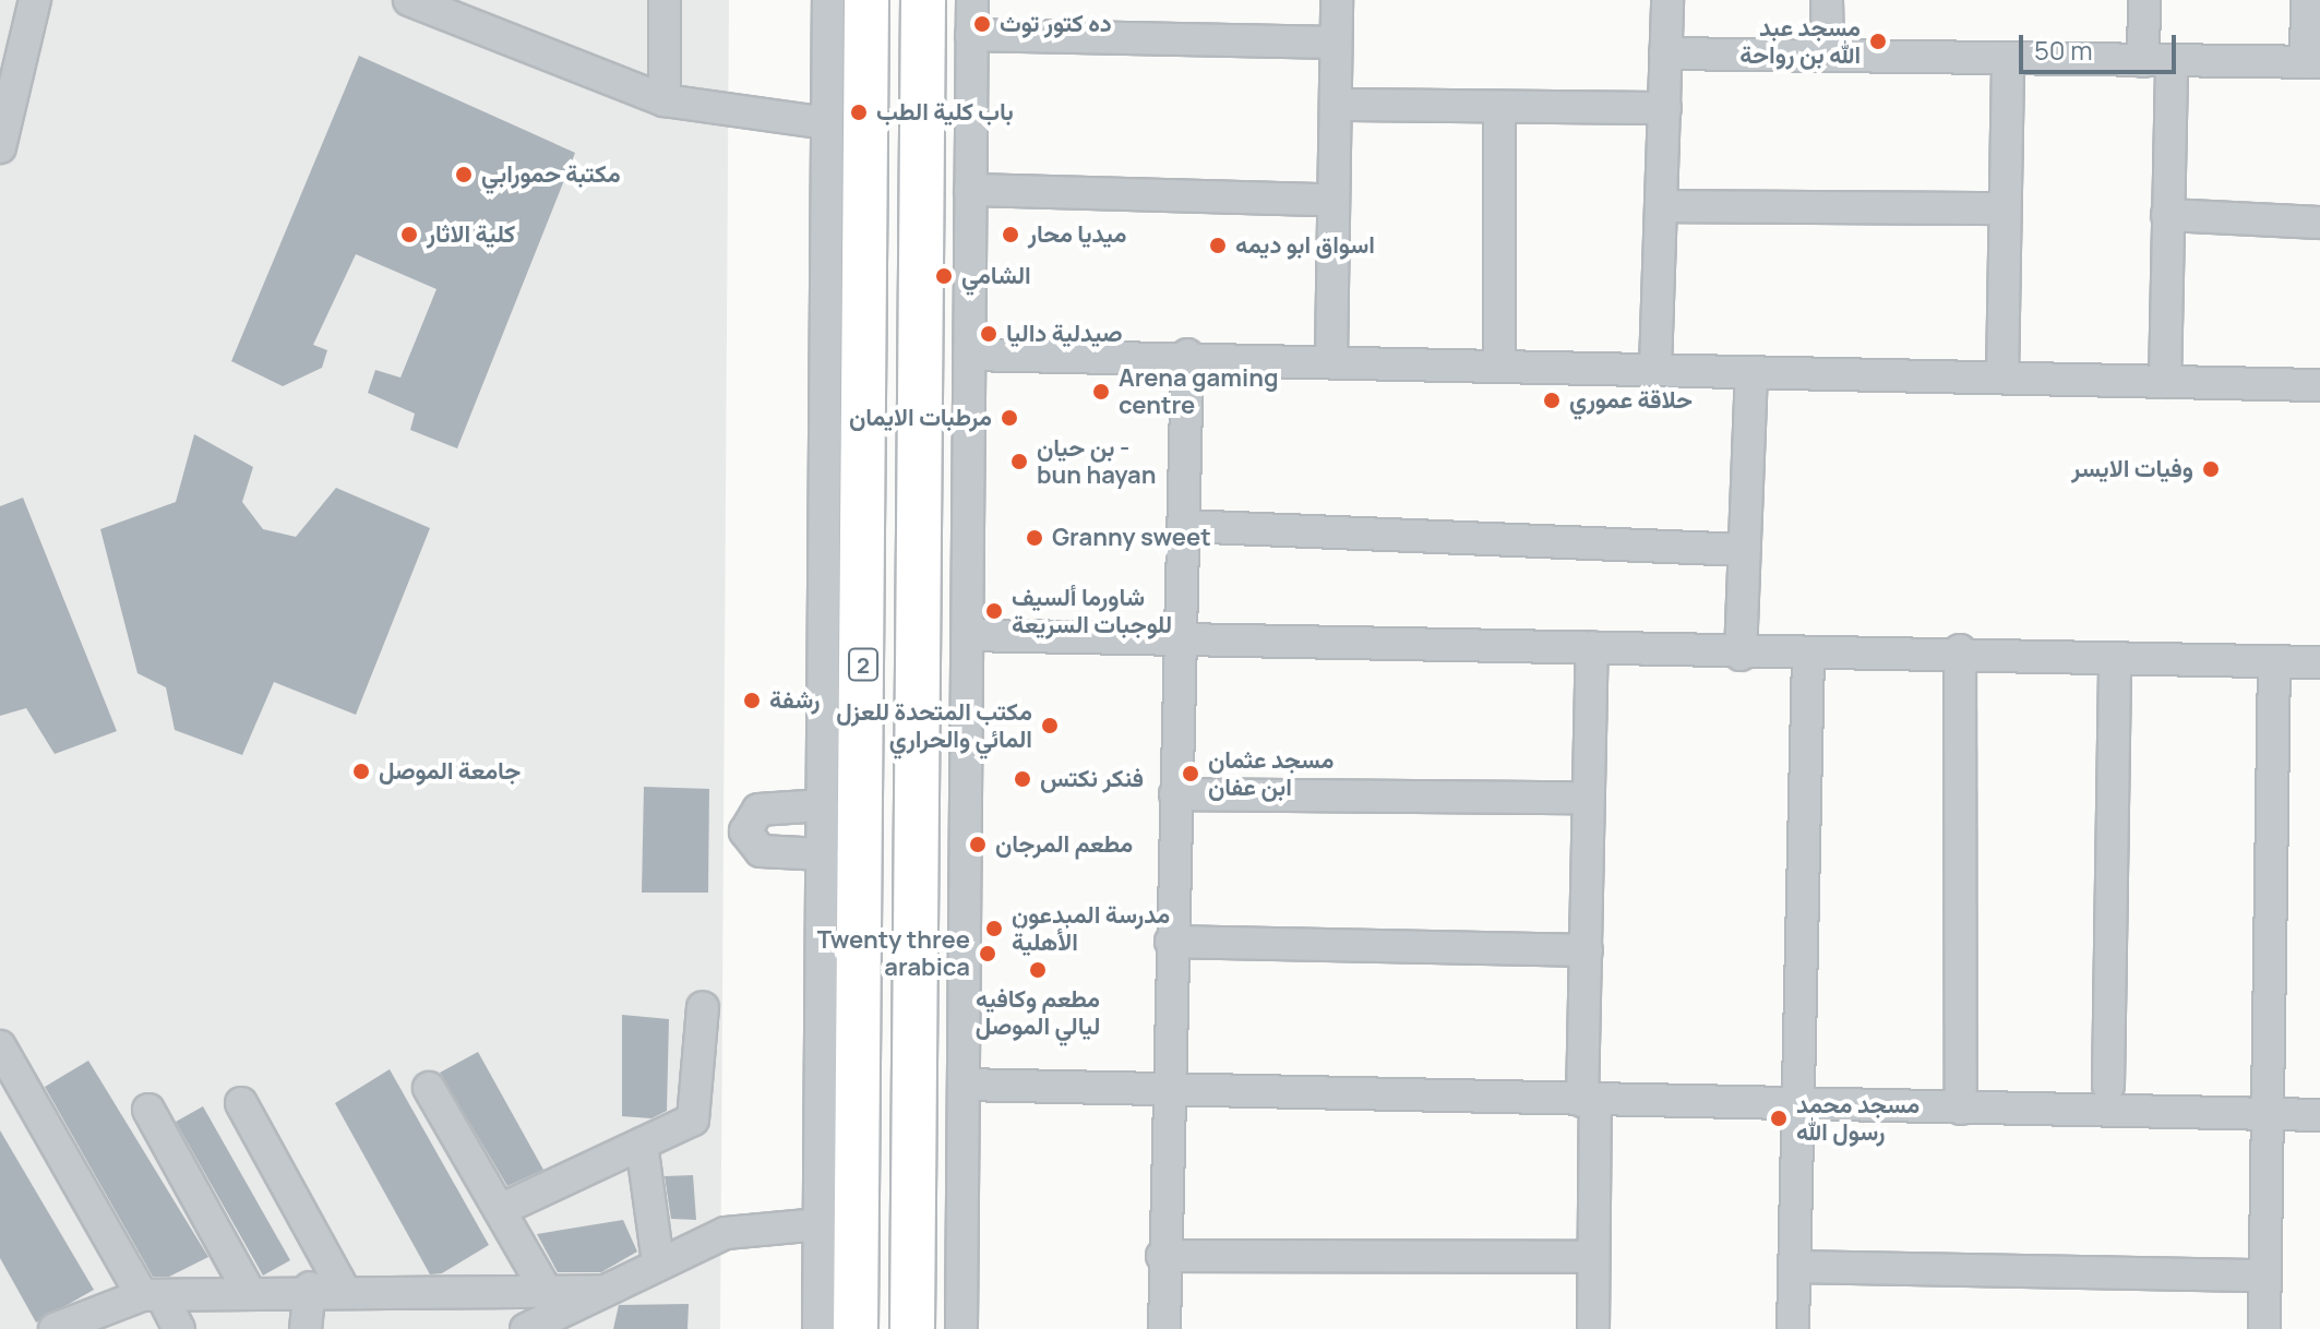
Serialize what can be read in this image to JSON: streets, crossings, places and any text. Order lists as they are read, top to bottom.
{
  "streets": {
    "highway": ["2"]
  },
  "places": [
    "ده كتور توث",
    "مسجد عبد الله بن رواحة",
    "باب كلية الطب",
    "مكتبة حمورابي",
    "كلية الاثار",
    "ميديا محار",
    "اسواق ابو ديمه",
    "الشامي",
    "صيدلية داليا",
    "Arena gaming centre",
    "حلاقة عموري",
    "مرطبات الايمان",
    "بن حيان - bun hayan",
    "وفيات الايسر",
    "Granny sweet",
    "شاورما ألسيف للوجبات السريعة",
    "رشفة",
    "مكتب المتحدة للعزل المائي والحراري",
    "جامعة الموصل",
    "مسجد عثمان ابن عفان",
    "فنكر نكتس",
    "مطعم المرجان",
    "مدرسة المبدعون الأهلية",
    "Twenty three arabica",
    "مطعم وكافيه ليالي الموصل",
    "مسجد محمد رسول الله"
  ],
  "scale_bar": "50 m"
}
